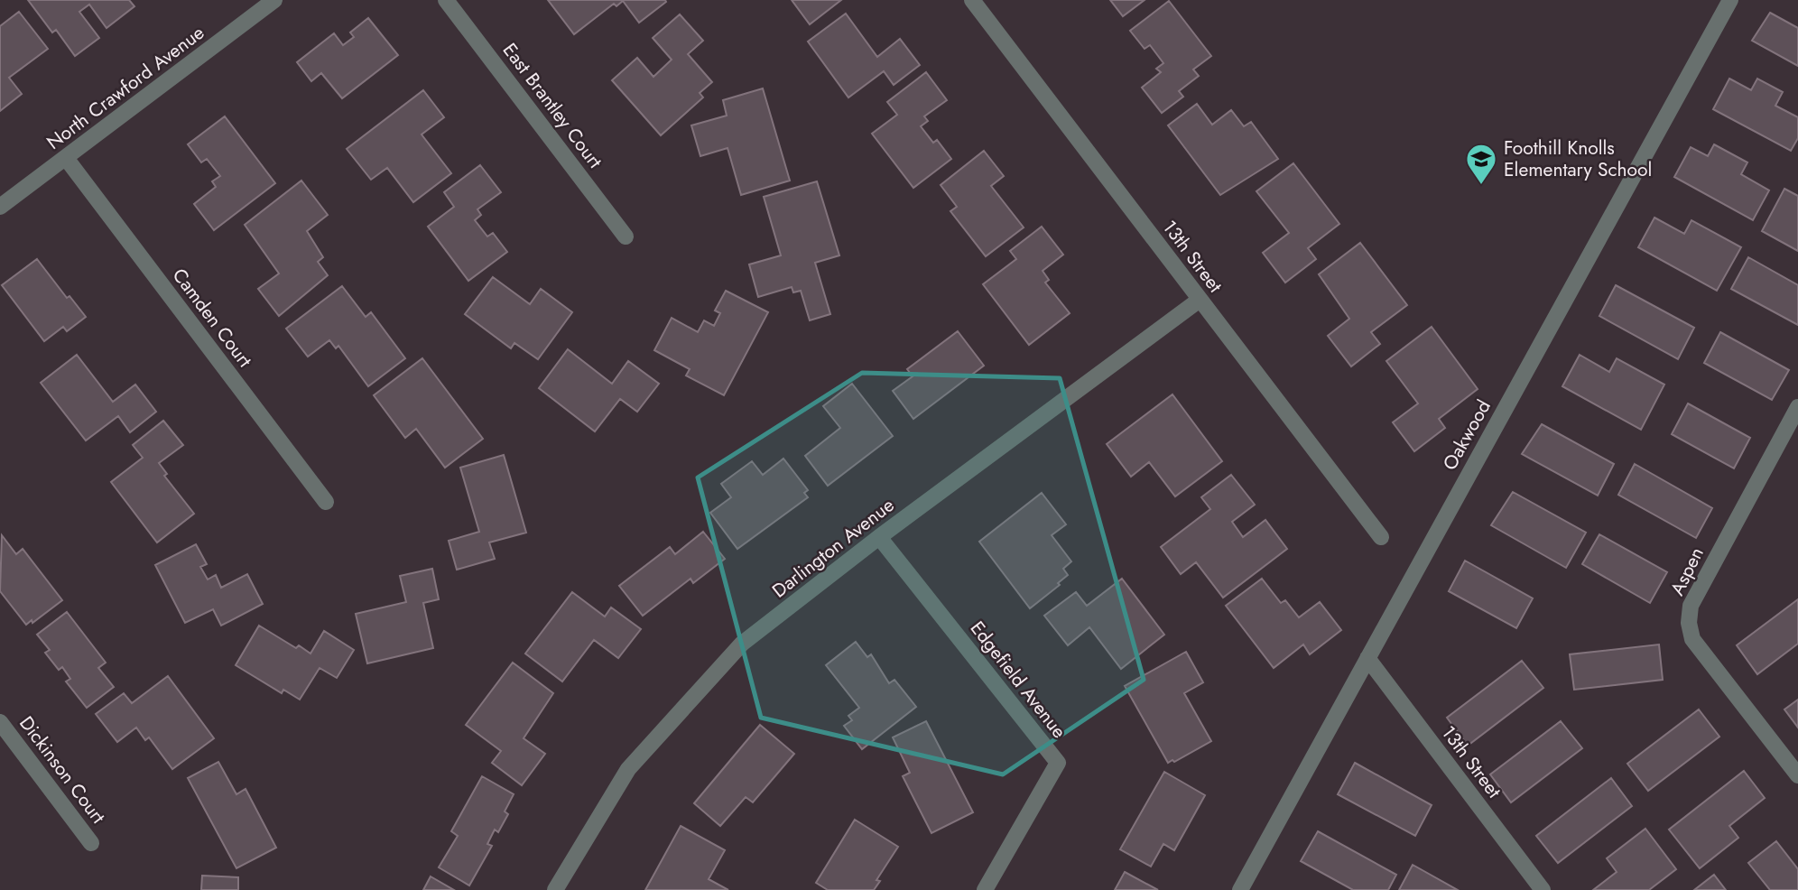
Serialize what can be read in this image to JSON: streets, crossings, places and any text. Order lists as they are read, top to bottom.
{
  "streets": {
    "street": [
      "North Crawford Avenue",
      "East Brantley Court",
      "13th Street",
      "Camden Court",
      "Oakwood",
      "Darlington Avenue",
      "Aspen",
      "Edgefield Avenue",
      "Dickinson Court"
    ]
  },
  "crossings": [
    ["North Crawford Avenue", "Camden Court"],
    ["13th Street", "Oakwood"],
    ["13th Street", "Darlington Avenue"],
    ["Darlington Avenue", "Edgefield Avenue"]
  ],
  "places": {
    "school or university": ["Foothill Knolls Elementary School"]
  }
}
